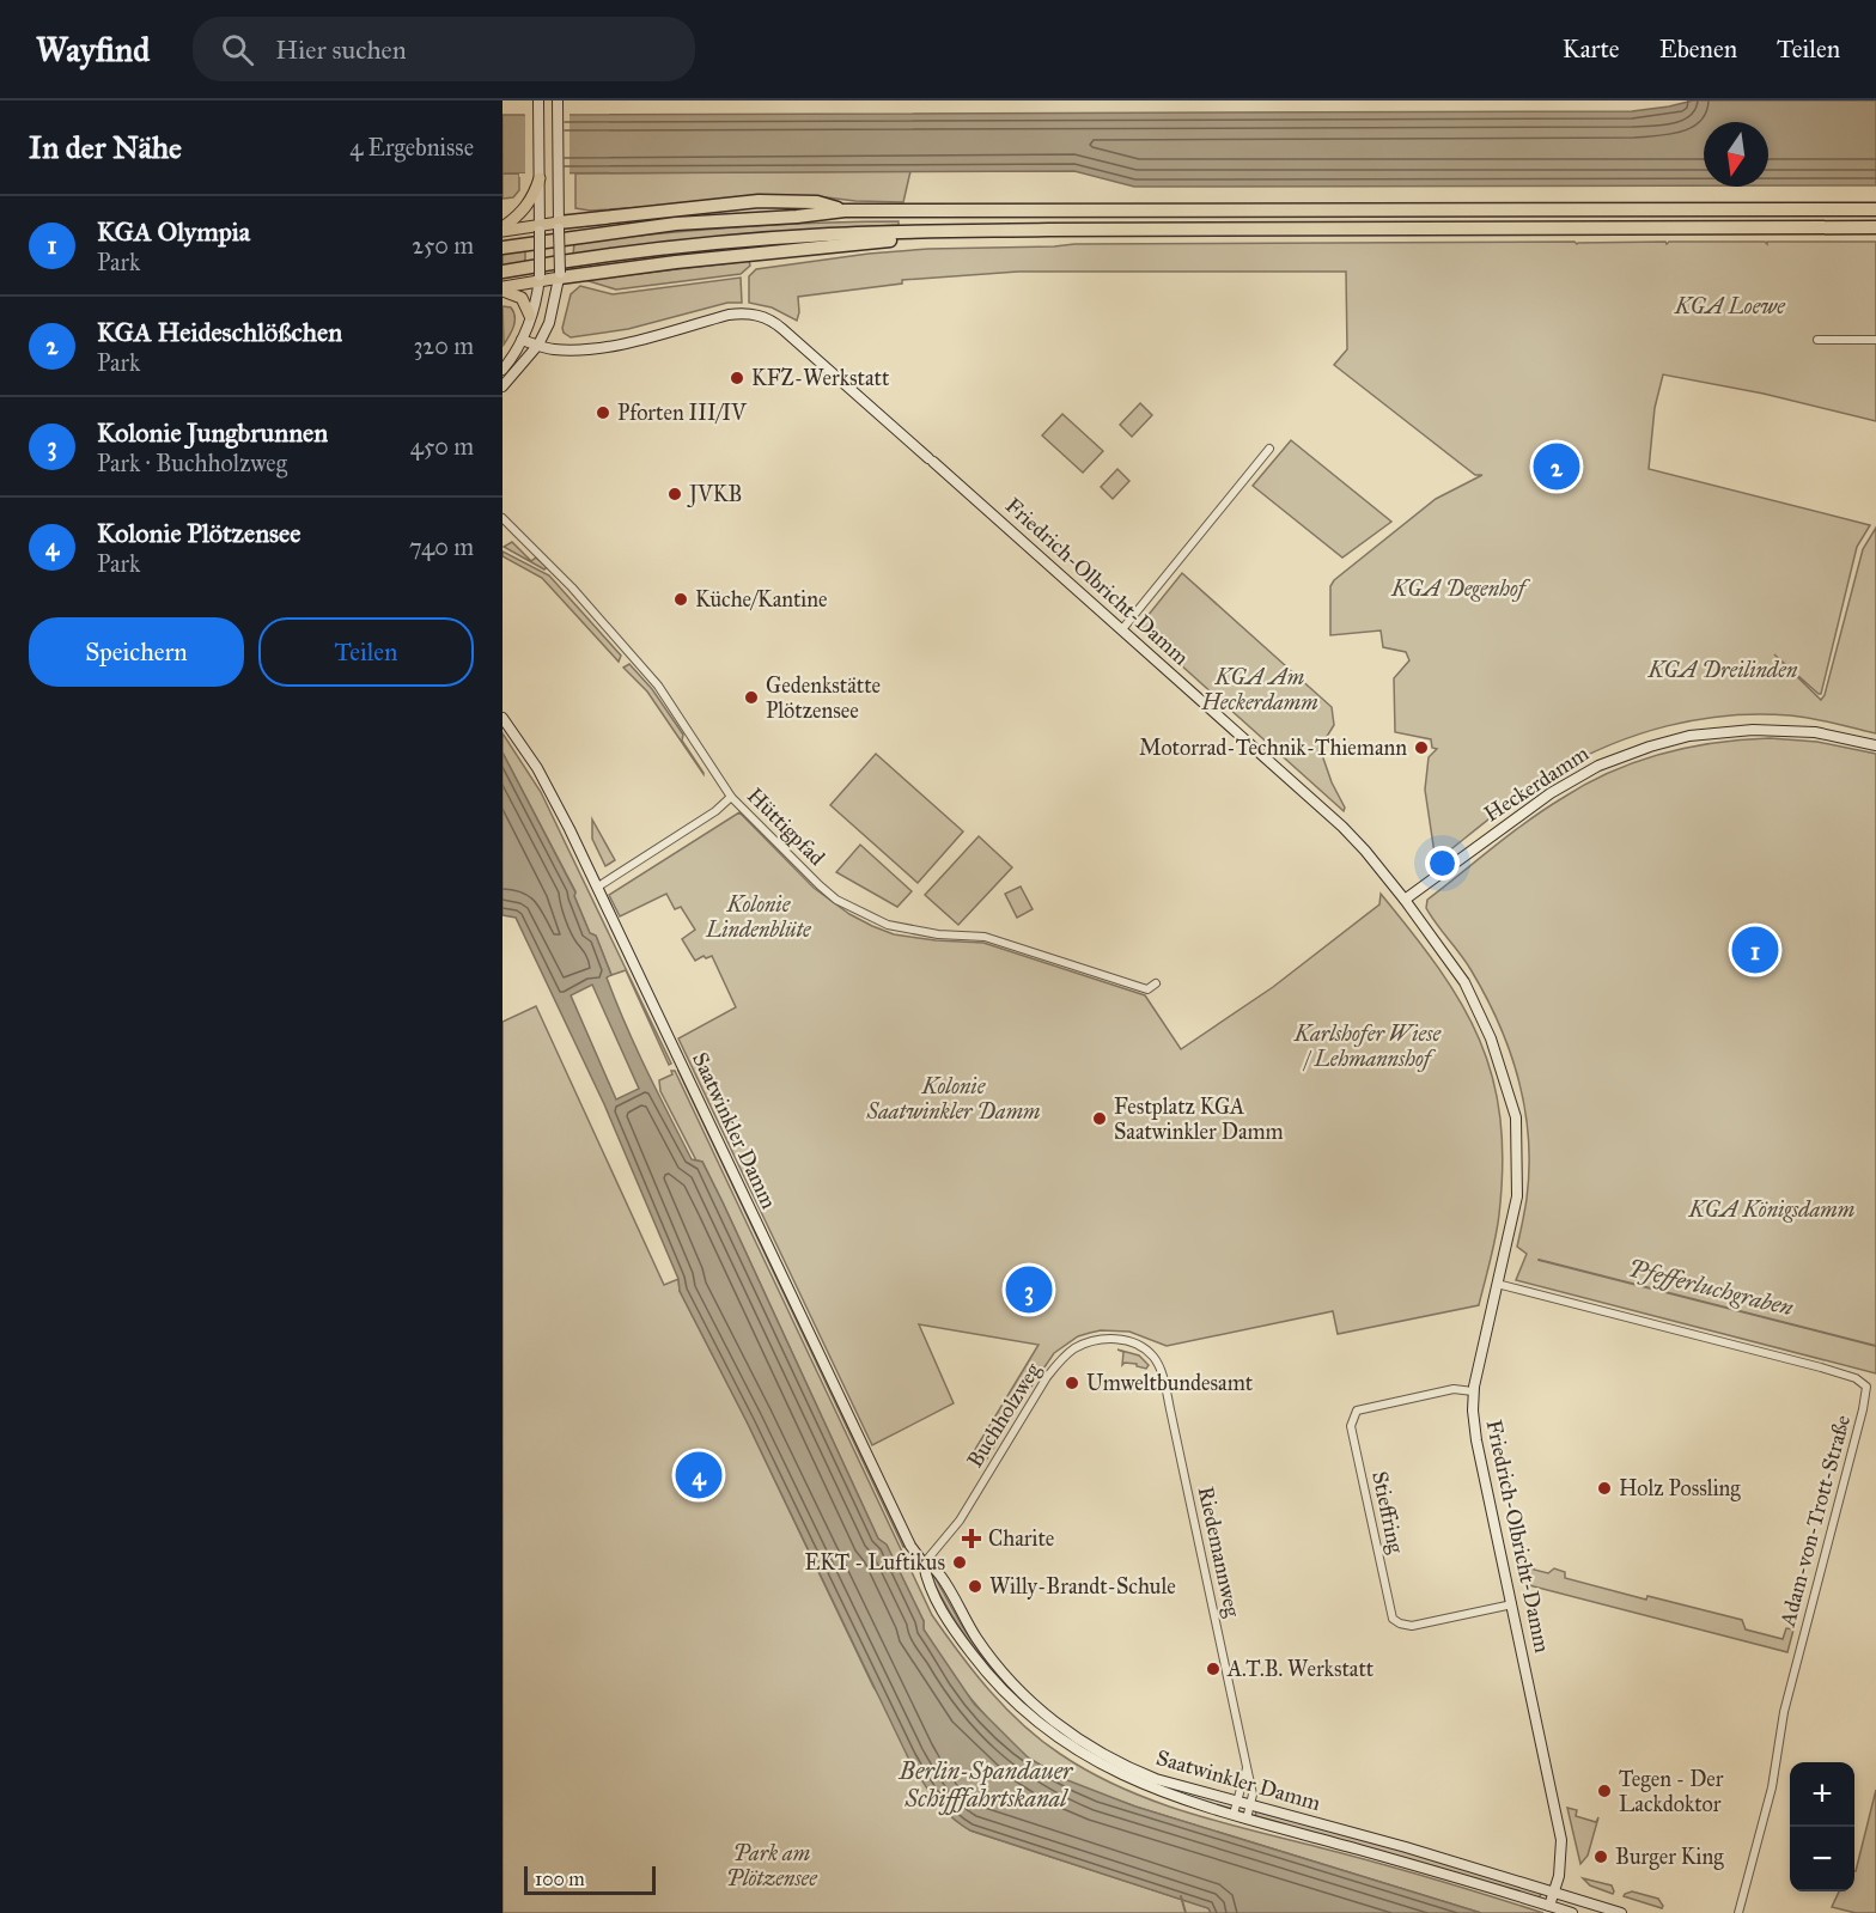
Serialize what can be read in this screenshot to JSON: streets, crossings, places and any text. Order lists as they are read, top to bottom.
{
  "streets": {
    "main road": ["Friedrich-Olbricht-Damm", "Heckerdamm", "Saatwinkler Damm"],
    "street": [
      "Hüttigpfad",
      "Buchholzweg",
      "Stieffring",
      "Adam-von-Trott-Straße",
      "Riedemannweg"
    ]
  },
  "crossings": [
    ["Friedrich-Olbricht-Damm", "Heckerdamm"],
    ["Friedrich-Olbricht-Damm", "Saatwinkler Damm"],
    ["Friedrich-Olbricht-Damm", "Stieffring"],
    ["Friedrich-Olbricht-Damm", "Adam-von-Trott-Straße"],
    ["Saatwinkler Damm", "Buchholzweg"],
    ["Saatwinkler Damm", "Riedemannweg"],
    ["Buchholzweg", "Riedemannweg"]
  ],
  "water": ["Pfefferluchgraben", "Berlin-Spandauer Schifffahrtskanal"],
  "parks": [
    "KGA Loewe",
    "KGA Degenhof",
    "KGA Dreilinden",
    "KGA Am Heckerdamm",
    "Kolonie Lindenblüte",
    "Karlshofer Wiese / Lehmannshof",
    "Kolonie Saatwinkler Damm",
    "KGA Königsdamm",
    "Park am Plötzensee"
  ],
  "places": {
    "other": [
      "KFZ-Werkstatt",
      "Pforten III/IV",
      "JVKB",
      "Küche/Kantine",
      "Gedenkstätte Plötzensee",
      "Motorrad-Technik-Thiemann",
      "Festplatz KGA Saatwinkler Damm",
      "Umweltbundesamt",
      "Holz Possling",
      "EKT - Luftikus",
      "Willy-Brandt-Schule",
      "A.T.B. Werkstatt",
      "Tegen - Der Lackdoktor",
      "Burger King"
    ],
    "health": ["Charite"]
  },
  "scale_bar": "100 m",
  "north": "bottom",
  "page": {
    "header": "Wayfind",
    "search": "Hier suchen",
    "nav": ["Karte", "Ebenen", "Teilen"],
    "heading": ["In der Nähe", "4 Ergebnisse"],
    "list": [
      {
        "mark": "1",
        "name": "KGA Olympia",
        "note": "Park",
        "value": "250 m"
      },
      {
        "mark": "2",
        "name": "KGA Heideschlößchen",
        "note": "Park",
        "value": "320 m"
      },
      {
        "mark": "3",
        "name": "Kolonie Jungbrunnen",
        "note": "Park · Buchholzweg",
        "value": "450 m"
      },
      {
        "mark": "4",
        "name": "Kolonie Plötzensee",
        "note": "Park",
        "value": "740 m"
      }
    ],
    "pins": [
      "2",
      "1",
      "3",
      "4"
    ],
    "buttons": ["Speichern", "Teilen"],
    "map_buttons": ["+", "−"],
    "scale": "100 m"
  }
}
